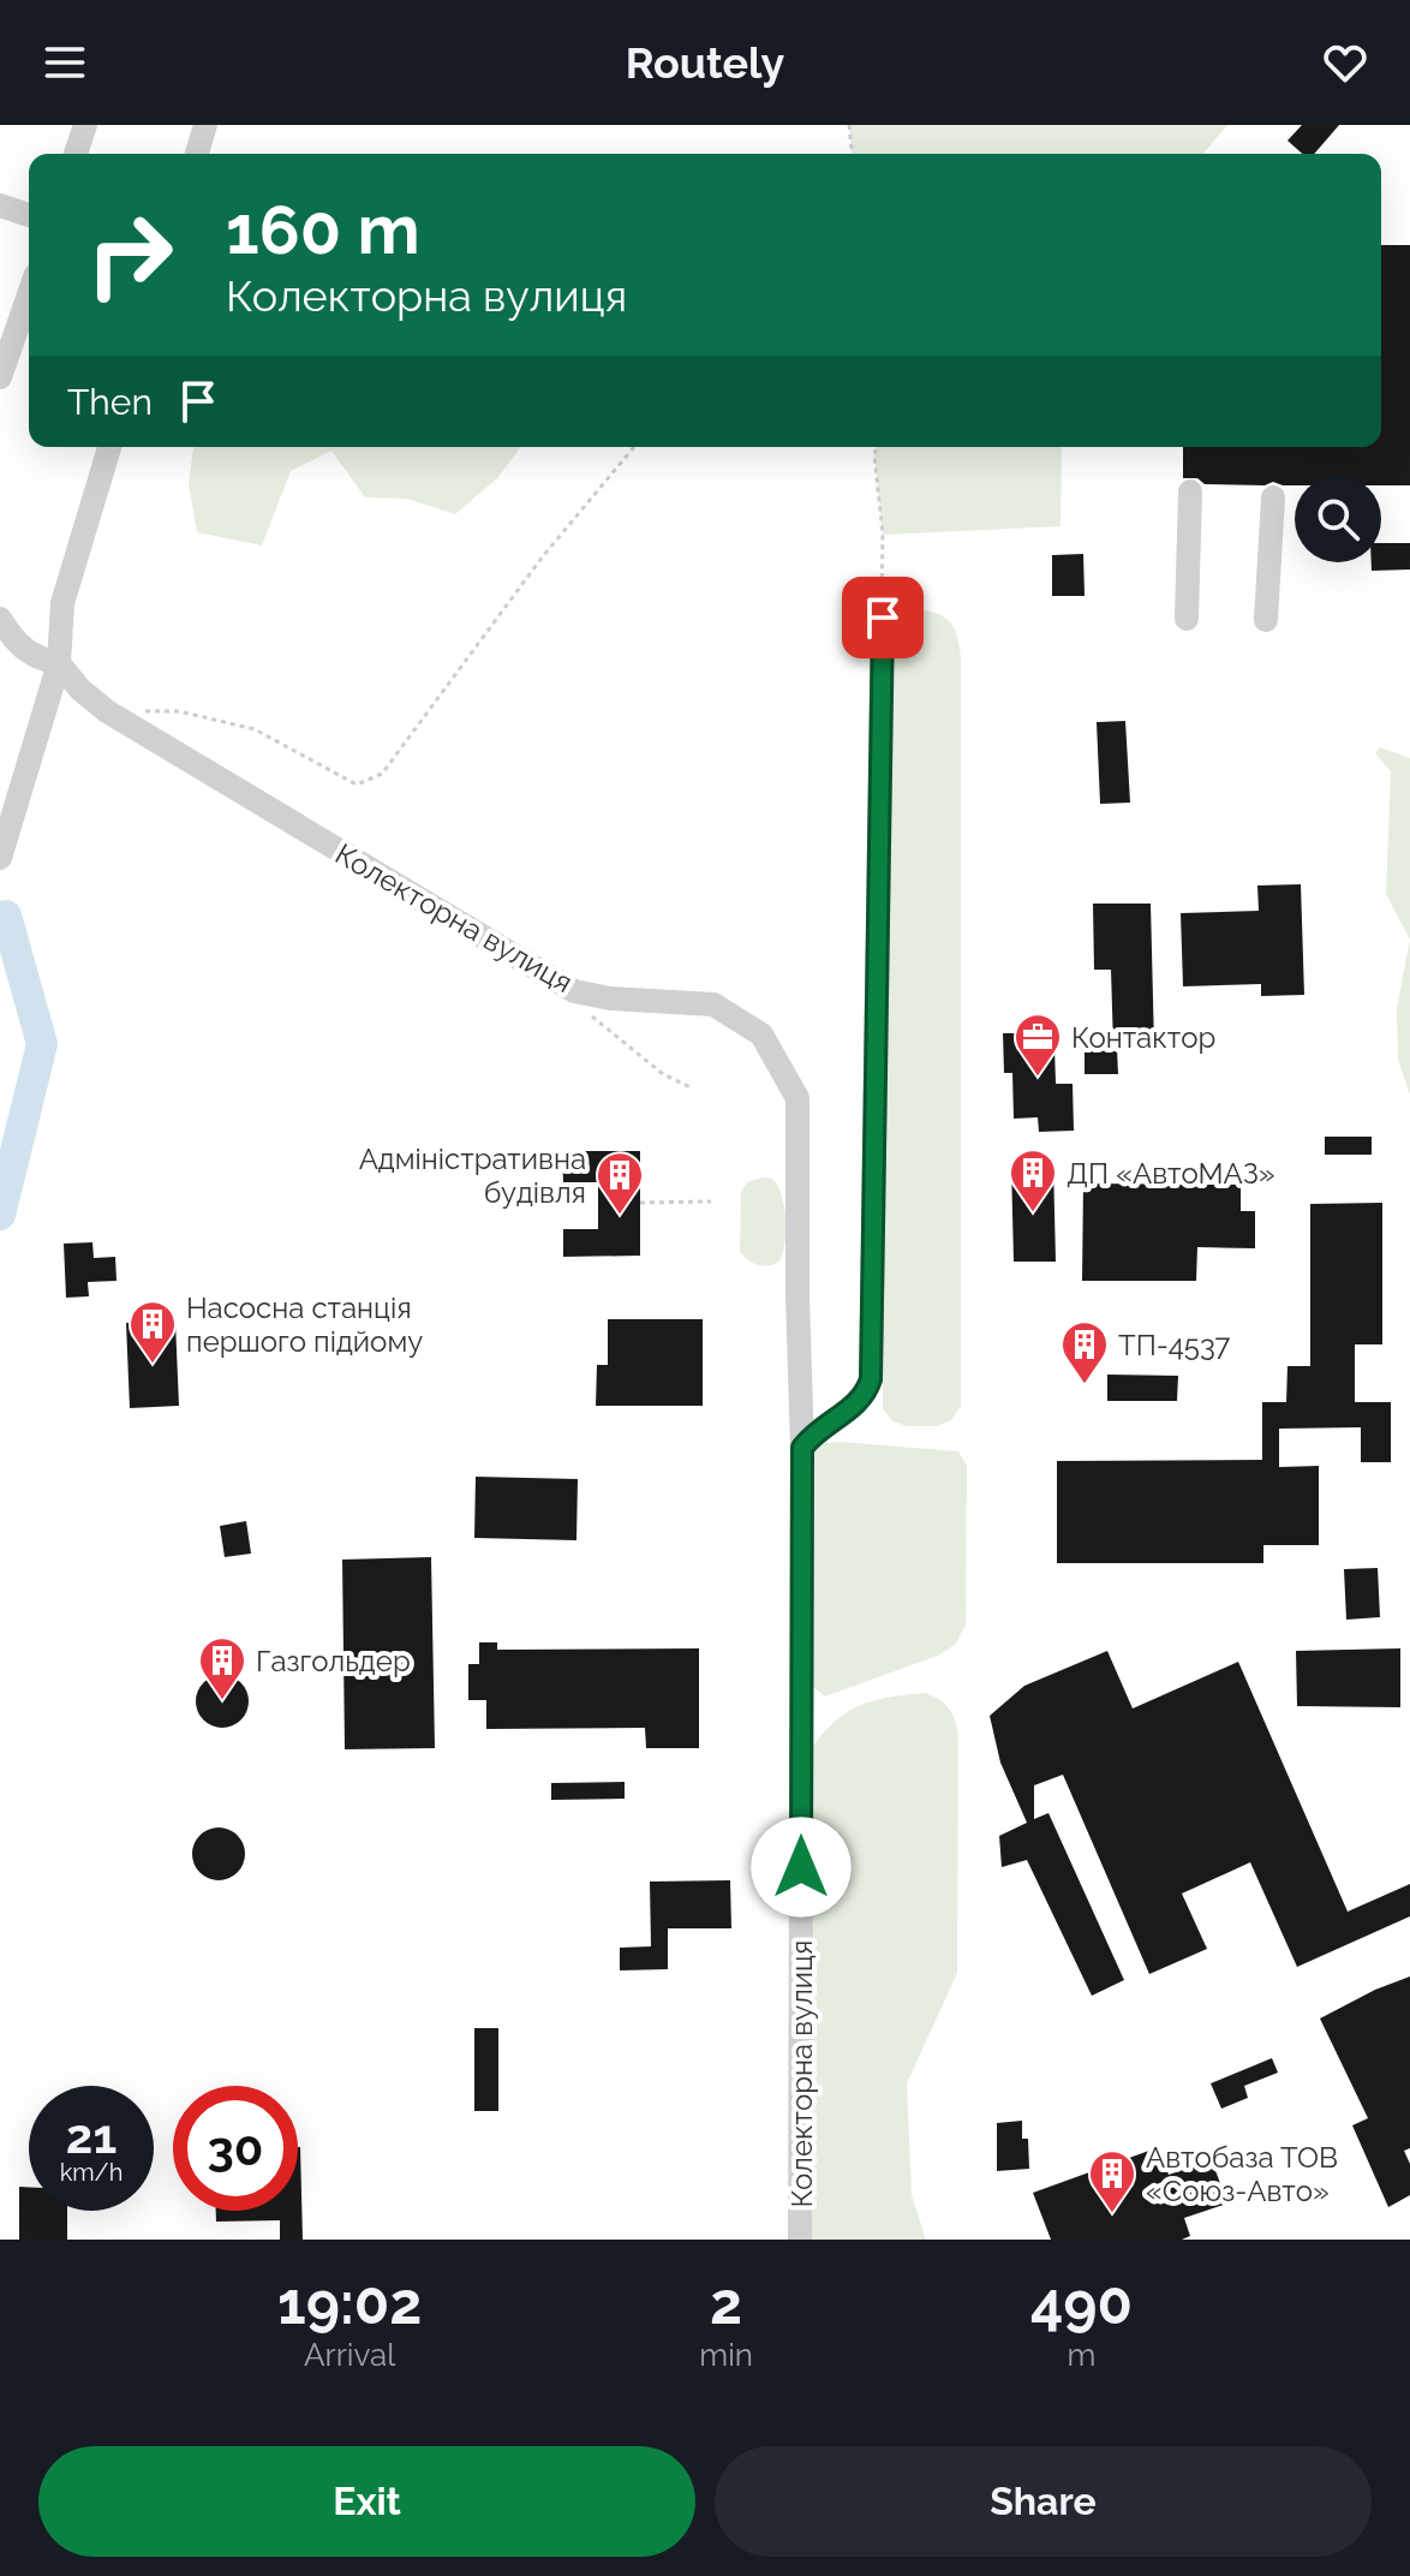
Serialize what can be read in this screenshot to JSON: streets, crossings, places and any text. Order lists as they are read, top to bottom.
{
  "streets": {
    "street": ["Колекторна вулиця"]
  },
  "places": {
    "office": ["Контактор"],
    "building": [
      "ДП «АвтоМАЗ»",
      "Адміністративна будівля",
      "Насосна станція першого підйому",
      "ТП-4537",
      "Газгольдер",
      "Автобаза ТОВ «Союз-Авто»"
    ]
  },
  "page": {
    "header": "Routely",
    "turn": ["160 m", "Колекторна вулиця"],
    "then": "Then",
    "speed": "21 km/h",
    "limit": "30",
    "eta": [
      "19:02",
      "Arrival",
      "2",
      "min",
      "490",
      "m"
    ],
    "buttons": ["Exit", "Share"]
  }
}
